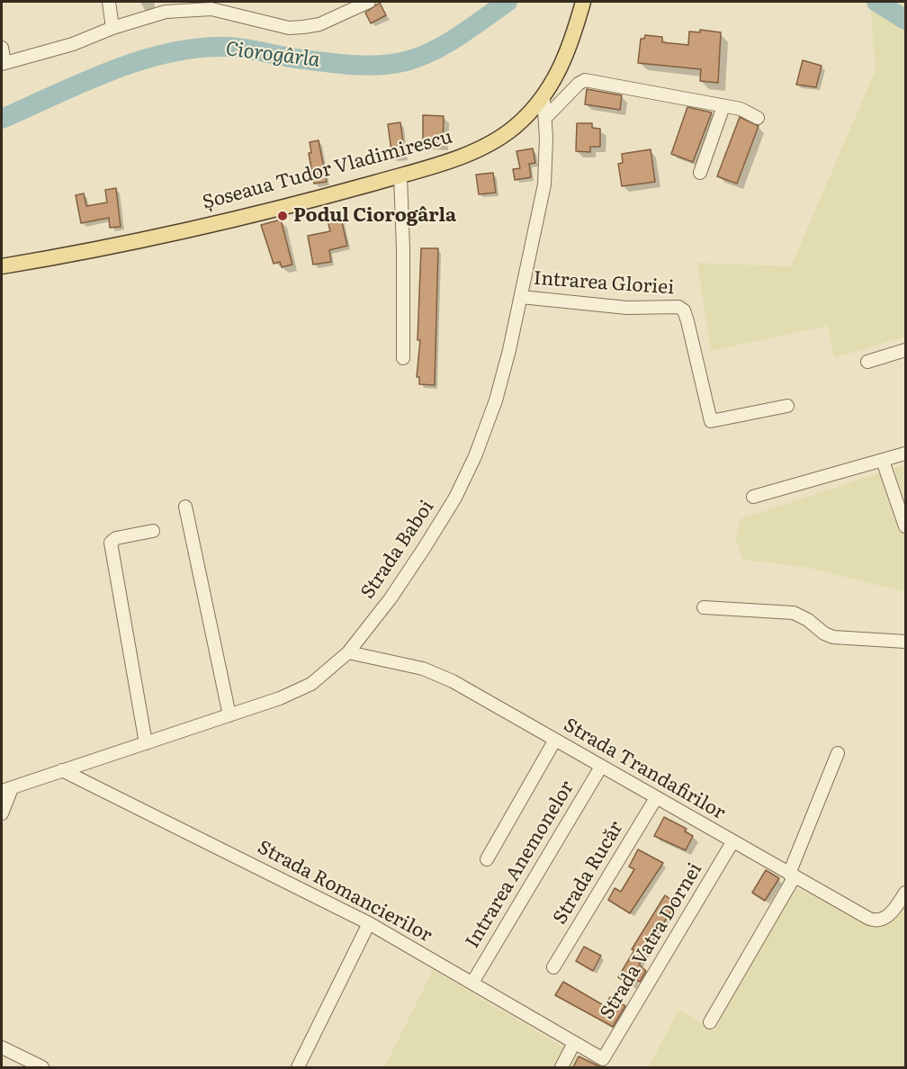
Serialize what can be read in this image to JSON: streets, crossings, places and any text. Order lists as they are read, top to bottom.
{
  "streets": {
    "main road": ["Șoseaua Tudor Vladimirescu"],
    "street": [
      "Intrarea Gloriei",
      "Strada Baboi",
      "Strada Trandafirilor",
      "Intrarea Anemonelor",
      "Strada Rucăr",
      "Strada Romancierilor",
      "Strada Vatra Dornei"
    ]
  },
  "crossings": [
    ["Șoseaua Tudor Vladimirescu", "Strada Baboi"],
    ["Intrarea Gloriei", "Strada Baboi"],
    ["Strada Baboi", "Strada Trandafirilor"],
    ["Strada Baboi", "Strada Romancierilor"],
    ["Strada Trandafirilor", "Intrarea Anemonelor"],
    ["Strada Trandafirilor", "Strada Rucăr"],
    ["Strada Trandafirilor", "Strada Vatra Dornei"],
    ["Intrarea Anemonelor", "Strada Romancierilor"],
    ["Strada Romancierilor", "Strada Vatra Dornei"]
  ],
  "water": ["Ciorogârla"],
  "places": ["Podul Ciorogârla"]
}
